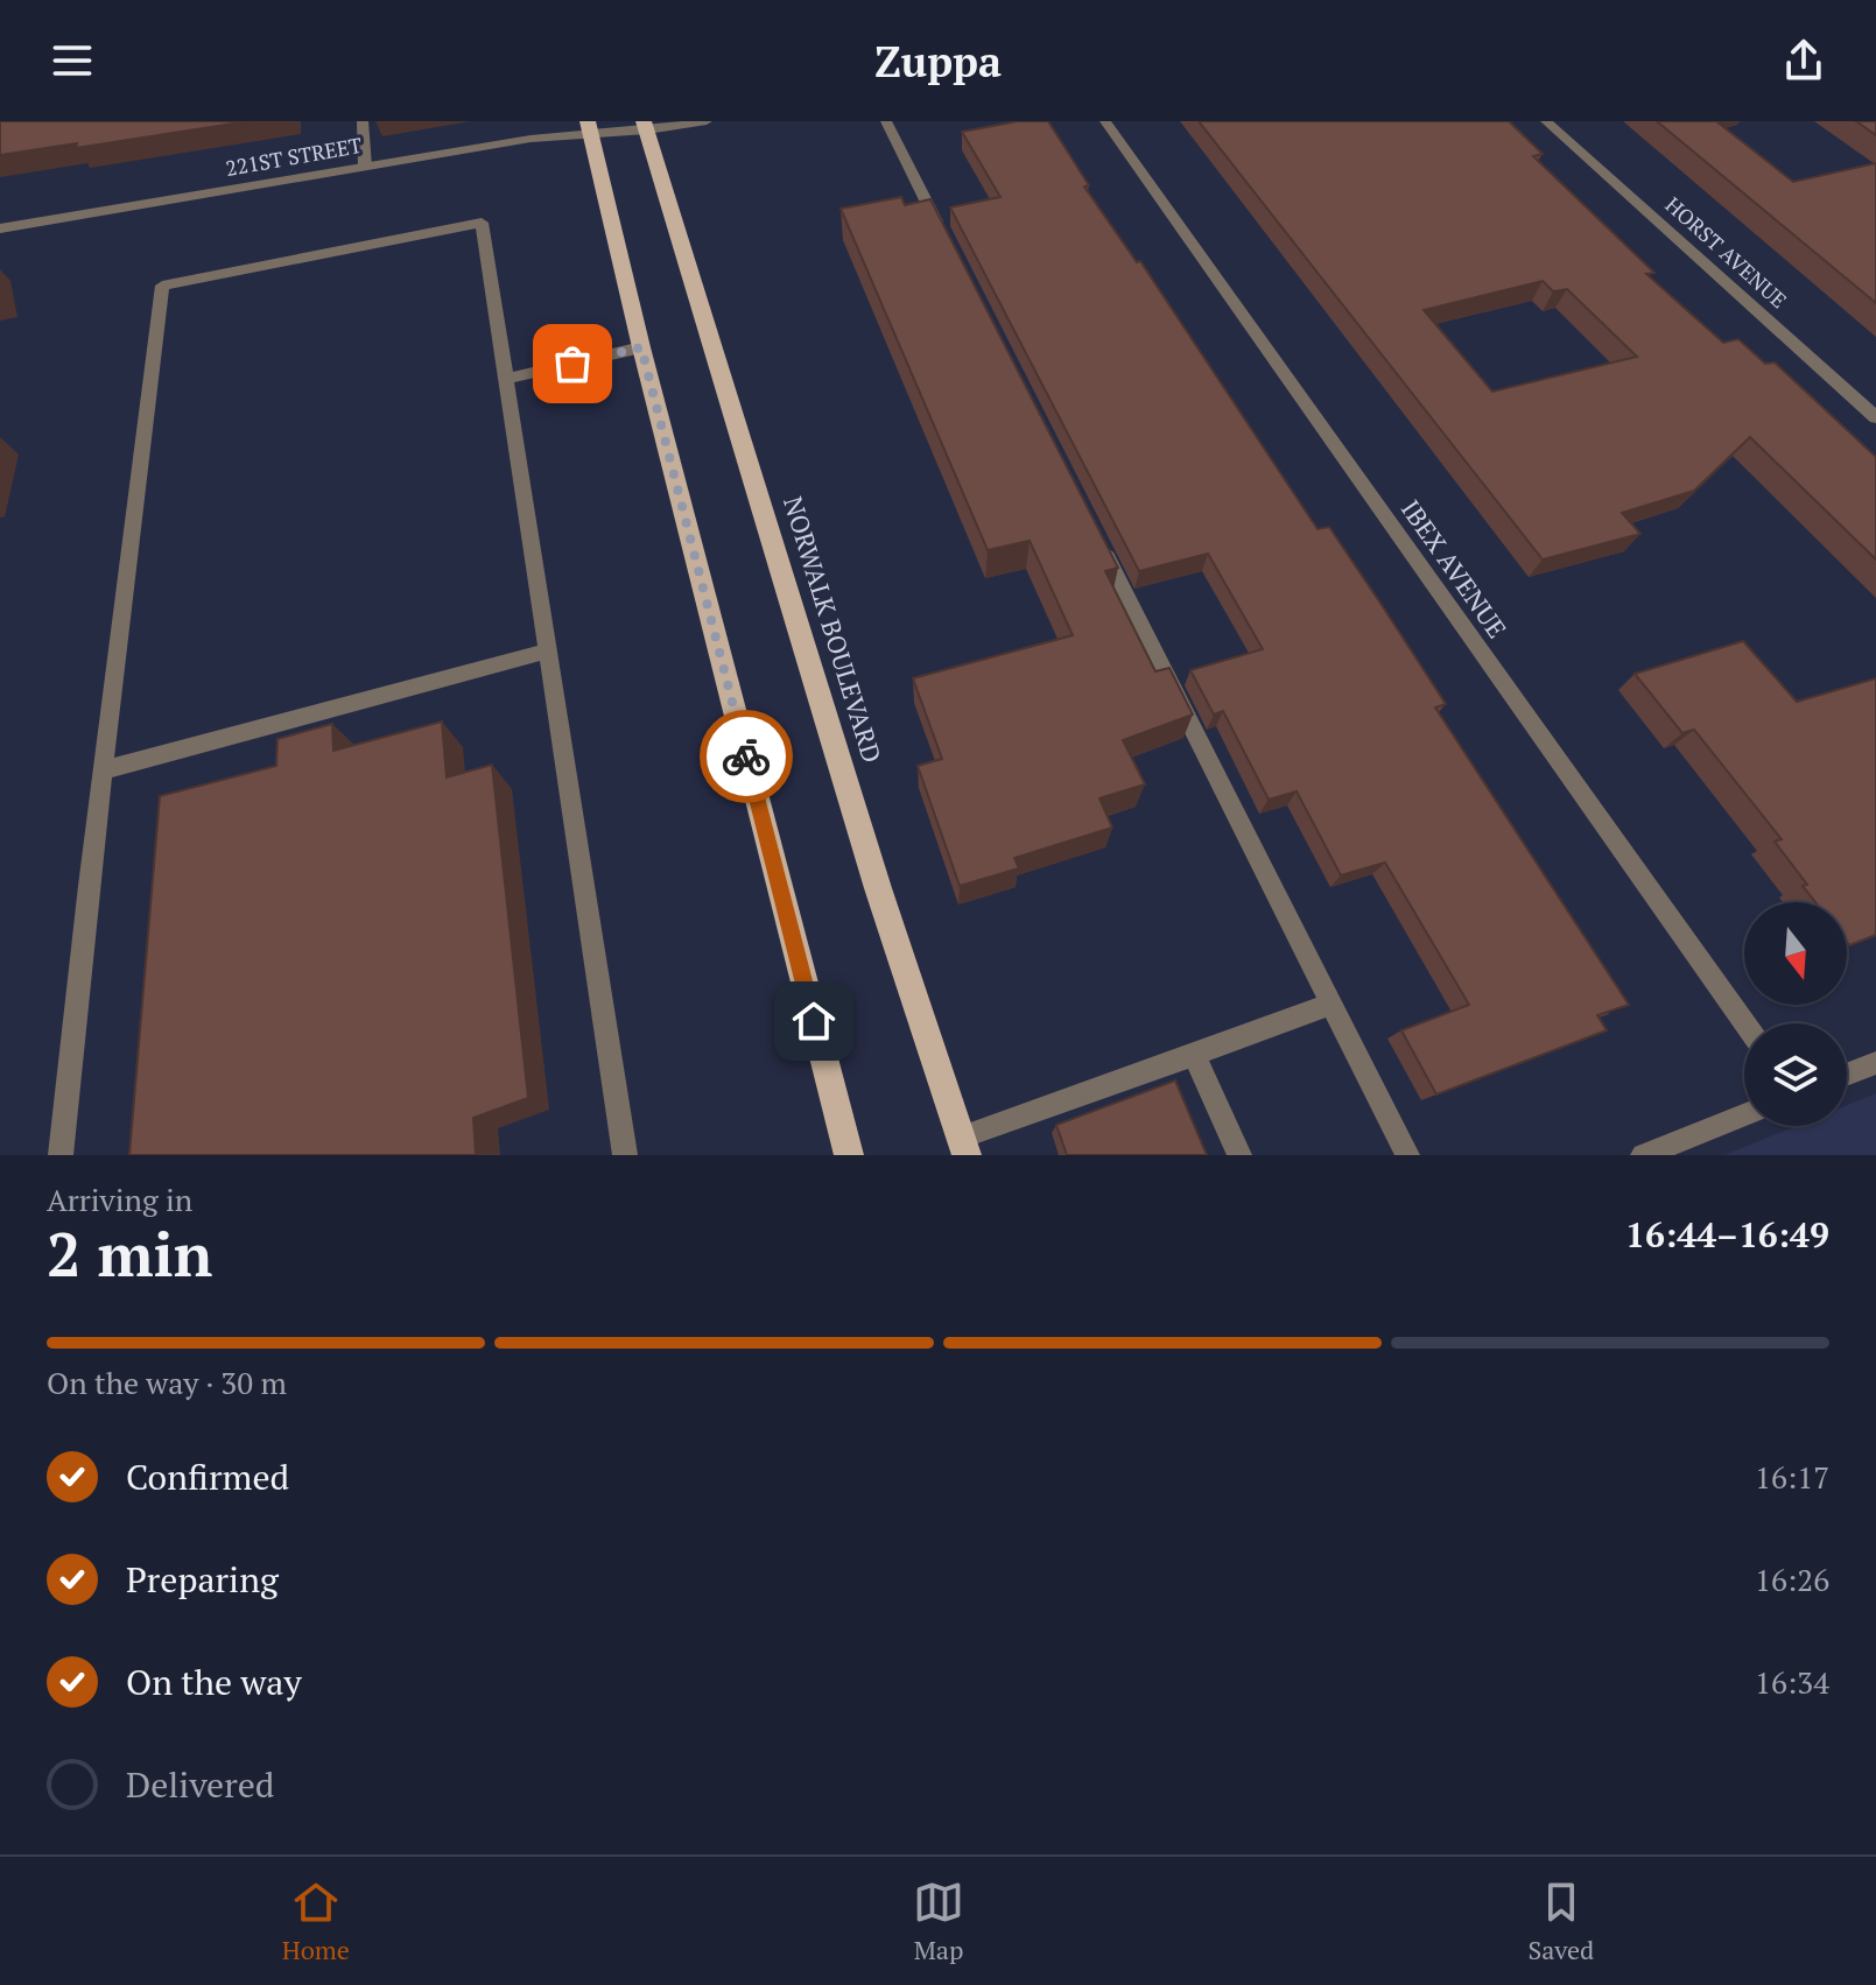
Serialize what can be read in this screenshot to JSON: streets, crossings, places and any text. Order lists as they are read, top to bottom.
{
  "streets": {
    "main road": ["NORWALK BOULEVARD"],
    "street": ["221ST STREET", "HORST AVENUE", "IBEX AVENUE"]
  },
  "crossings": [
    ["221ST STREET", "NORWALK BOULEVARD"]
  ],
  "north": "bottom",
  "page": {
    "header": "Zuppa",
    "heading": ["2 min", "Arriving in", "16:44–16:49"],
    "bar": "On the way · 30 m",
    "list": [
      ["Confirmed", "16:17"],
      ["Preparing", "16:26"],
      ["On the way", "16:34"],
      "Delivered"
    ],
    "tabs": ["Home", "Map", "Saved"]
  }
}
